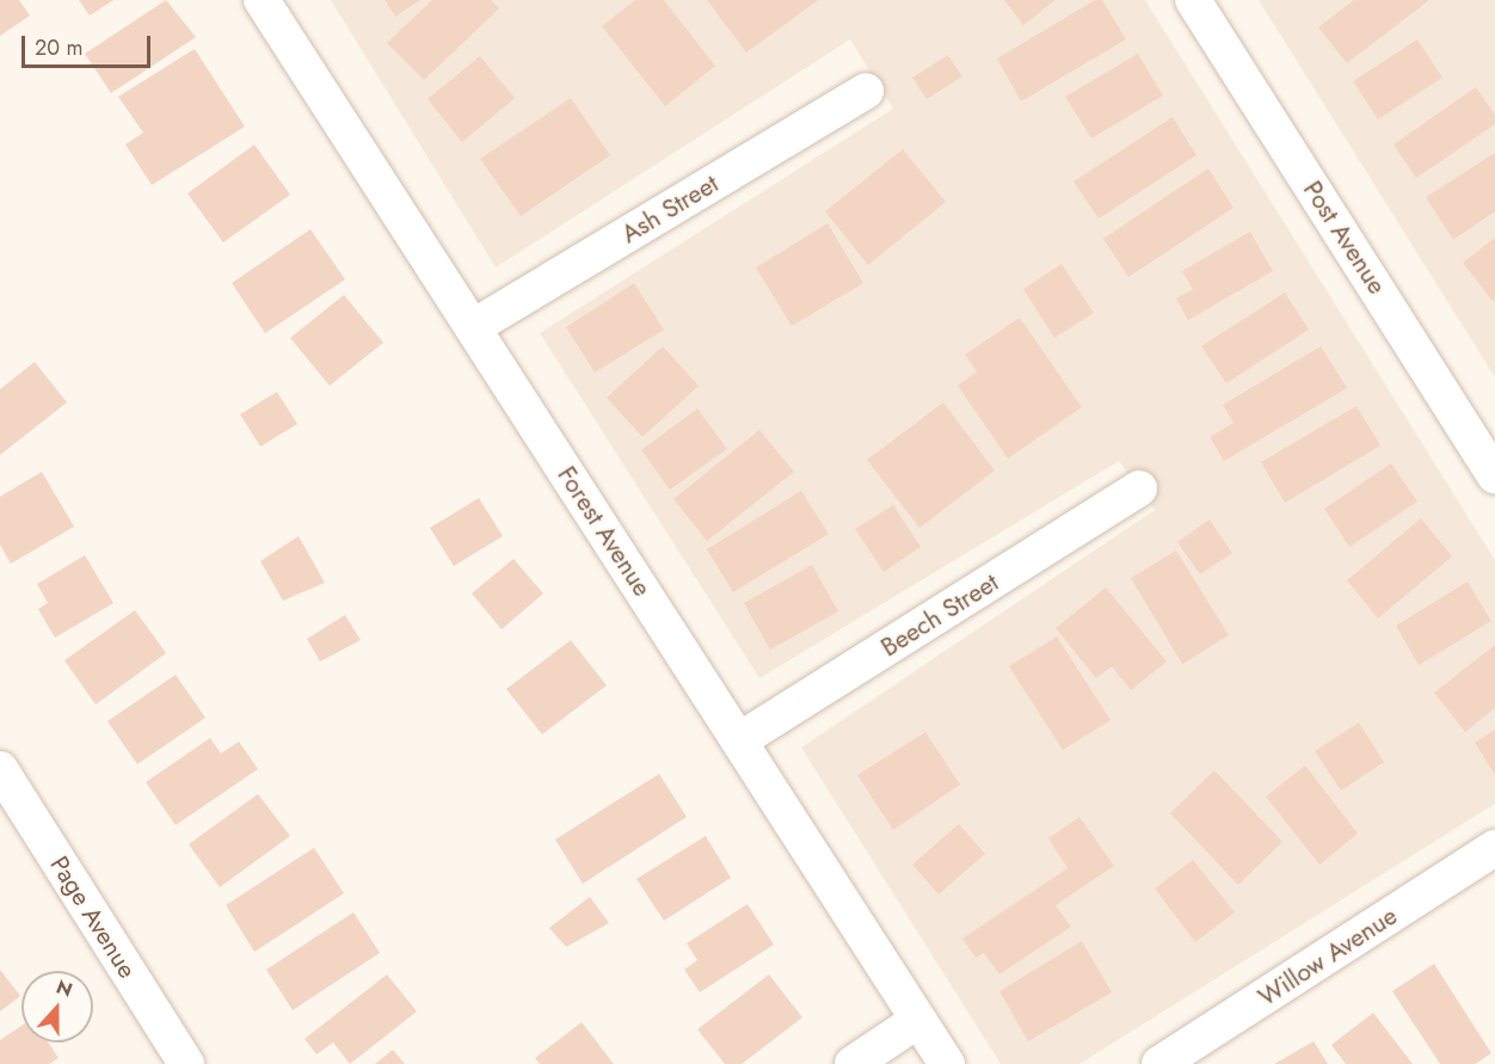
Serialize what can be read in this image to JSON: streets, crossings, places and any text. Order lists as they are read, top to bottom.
{
  "streets": {
    "street": [
      "Ash Street",
      "Post Avenue",
      "Forest Avenue",
      "Beech Street",
      "Page Avenue",
      "Willow Avenue"
    ]
  },
  "crossings": [
    ["Ash Street", "Forest Avenue"],
    ["Forest Avenue", "Beech Street"]
  ],
  "scale_bar": "20 m",
  "north": "top"
}
